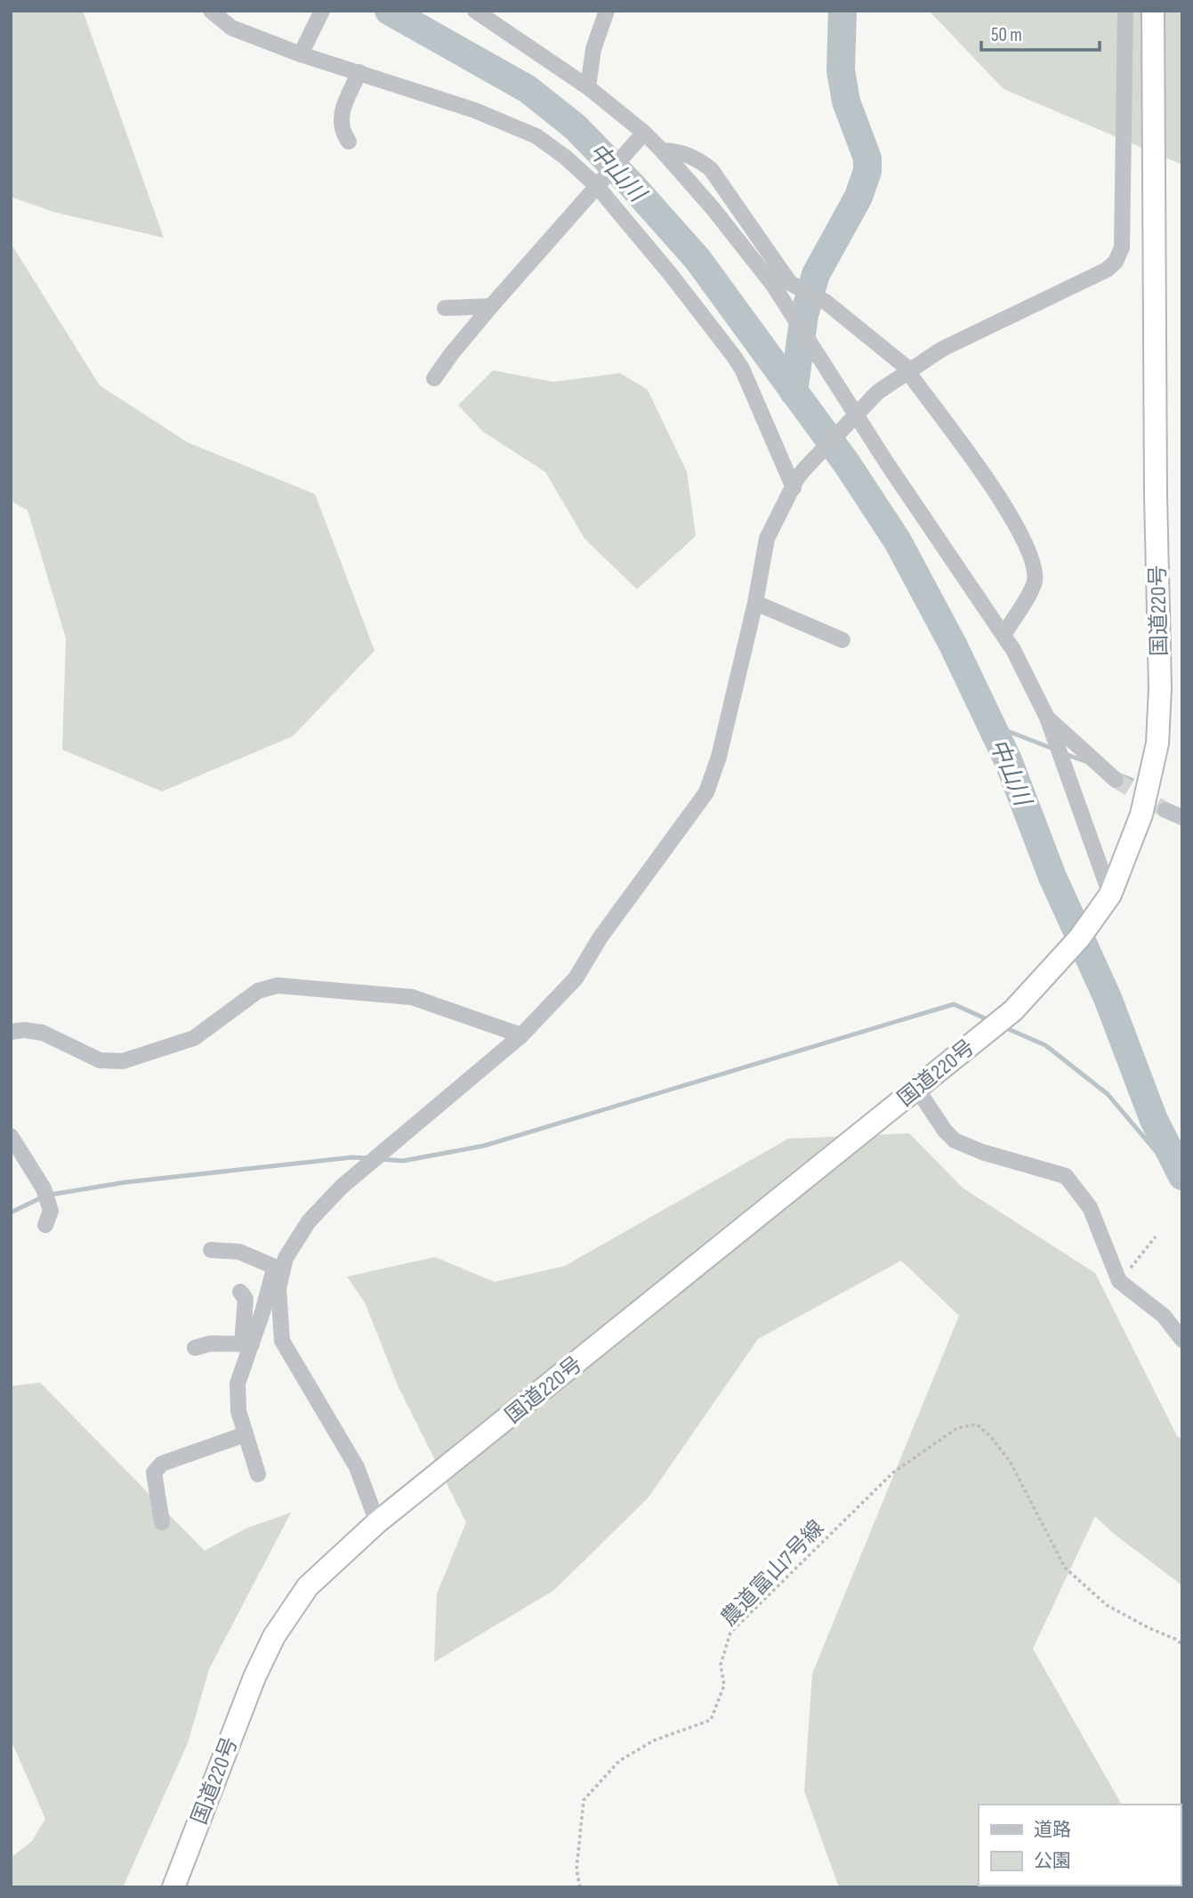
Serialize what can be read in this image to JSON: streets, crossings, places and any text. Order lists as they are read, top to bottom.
{
  "streets": {
    "highway": ["国道220号"],
    "path": ["農道富山7号線"]
  },
  "water": ["中山川"],
  "legend": ["道路", "公園"],
  "scale_bar": "50 m"
}
